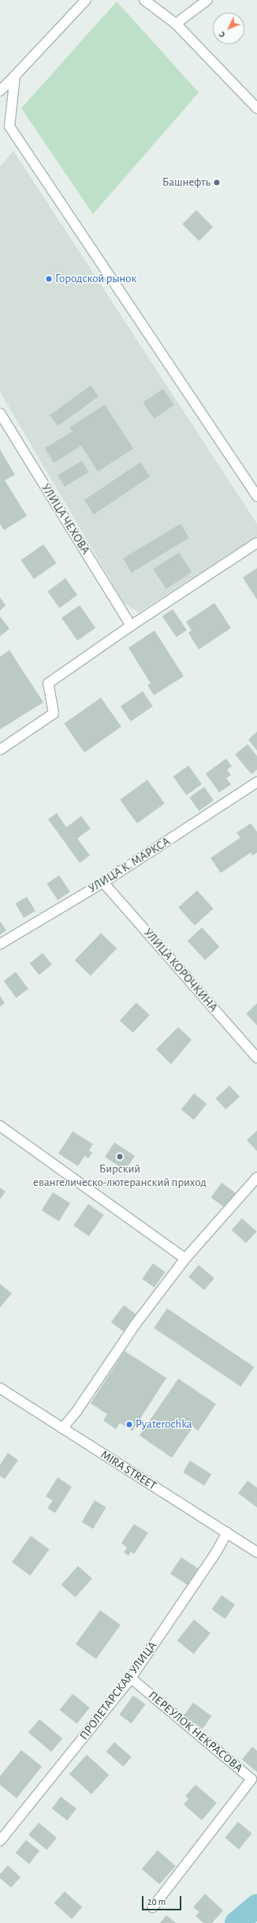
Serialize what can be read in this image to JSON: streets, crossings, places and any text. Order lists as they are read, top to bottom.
{
  "streets": {
    "street": [
      "УЛИЦА ЧЕХОВА",
      "УЛИЦА К. МАРКСА",
      "УЛИЦА КОРОЧКИНА",
      "MIRA STREET",
      "ПРОЛЕТАРСКАЯ УЛИЦА",
      "ПЕРЕУЛОК НЕКРАСОВА"
    ]
  },
  "crossings": [
    ["УЛИЦА К. МАРКСА", "УЛИЦА КОРОЧКИНА"],
    ["MIRA STREET", "ПРОЛЕТАРСКАЯ УЛИЦА"],
    ["ПРОЛЕТАРСКАЯ УЛИЦА", "ПЕРЕУЛОК НЕКРАСОВА"]
  ],
  "places": [
    "Башнефть",
    "Городской рынок",
    "Бирский евангелическо-лютеранский приход",
    "Pyaterochka"
  ],
  "scale_bar": "20 m",
  "north": "bottom left"
}
